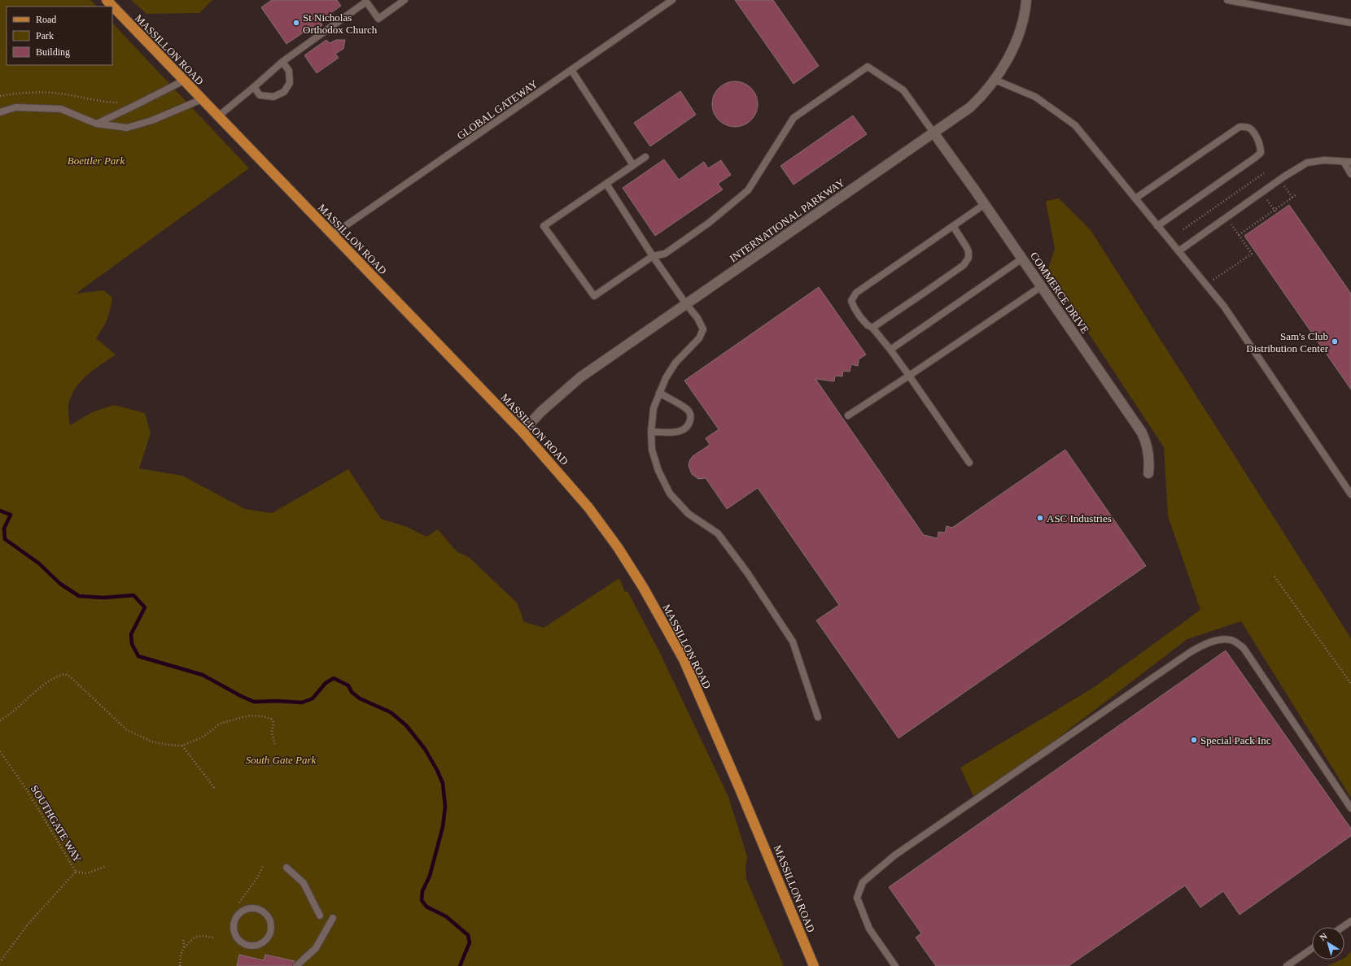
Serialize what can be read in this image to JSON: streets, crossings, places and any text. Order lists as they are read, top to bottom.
{
  "streets": {
    "main road": ["MASSILLON ROAD"],
    "street": ["INTERNATIONAL PARKWAY", "COMMERCE DRIVE"],
    "lane": ["GLOBAL GATEWAY"],
    "path": ["SOUTHGATE WAY"]
  },
  "crossings": [
    ["MASSILLON ROAD", "GLOBAL GATEWAY"],
    ["MASSILLON ROAD", "INTERNATIONAL PARKWAY"],
    ["INTERNATIONAL PARKWAY", "COMMERCE DRIVE"]
  ],
  "parks": ["Boettler Park", "South Gate Park"],
  "places": [
    "St Nicholas Orthodox Church",
    "Sam's Club Distribution Center",
    "ASC Industries",
    "Special Pack Inc"
  ],
  "legend": ["Road", "Park", "Building"],
  "north": "top left"
}
